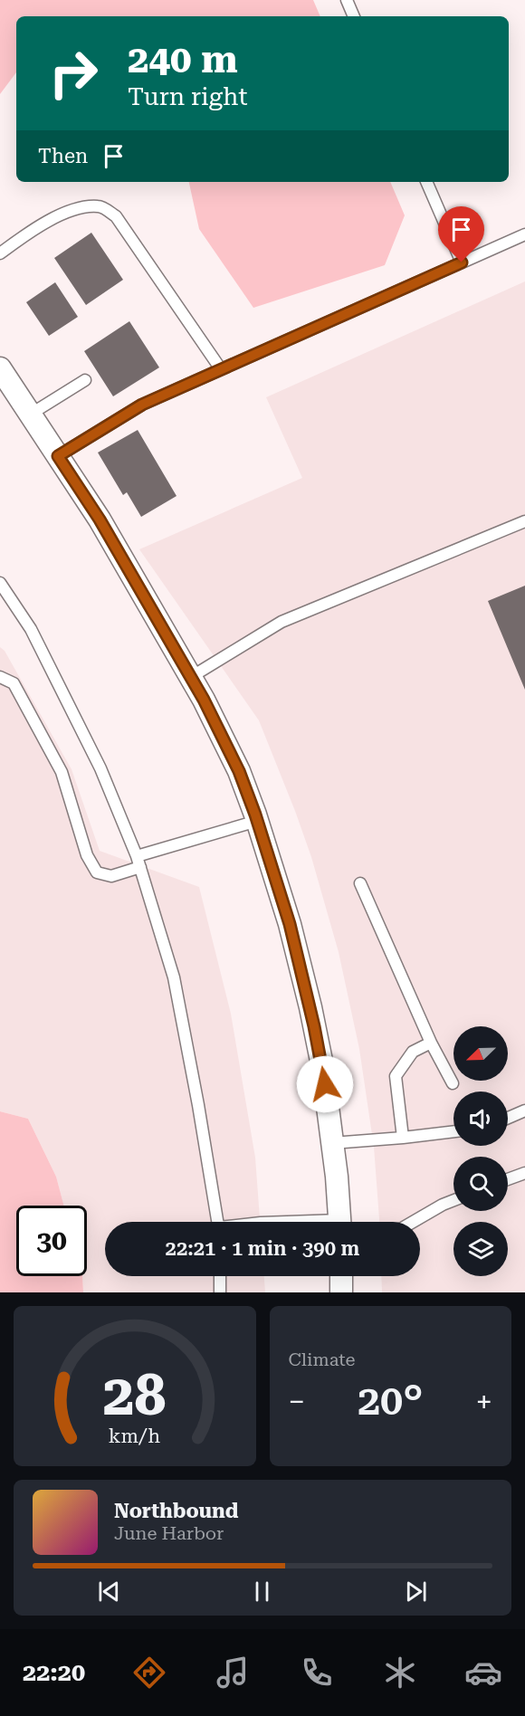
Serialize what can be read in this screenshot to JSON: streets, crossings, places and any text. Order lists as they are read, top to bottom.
{
  "north": "bottom left",
  "page": {
    "turn": ["240 m", "Turn right"],
    "then": "Then",
    "limit": "30",
    "trip": "22:21 · 1 min · 390 m",
    "tile": "Climate",
    "heat": ["−", "20°", "+"],
    "song": ["Northbound", "June Harbor"],
    "tabs": "22:20",
    "gauge": ["28", "km/h"]
  }
}
